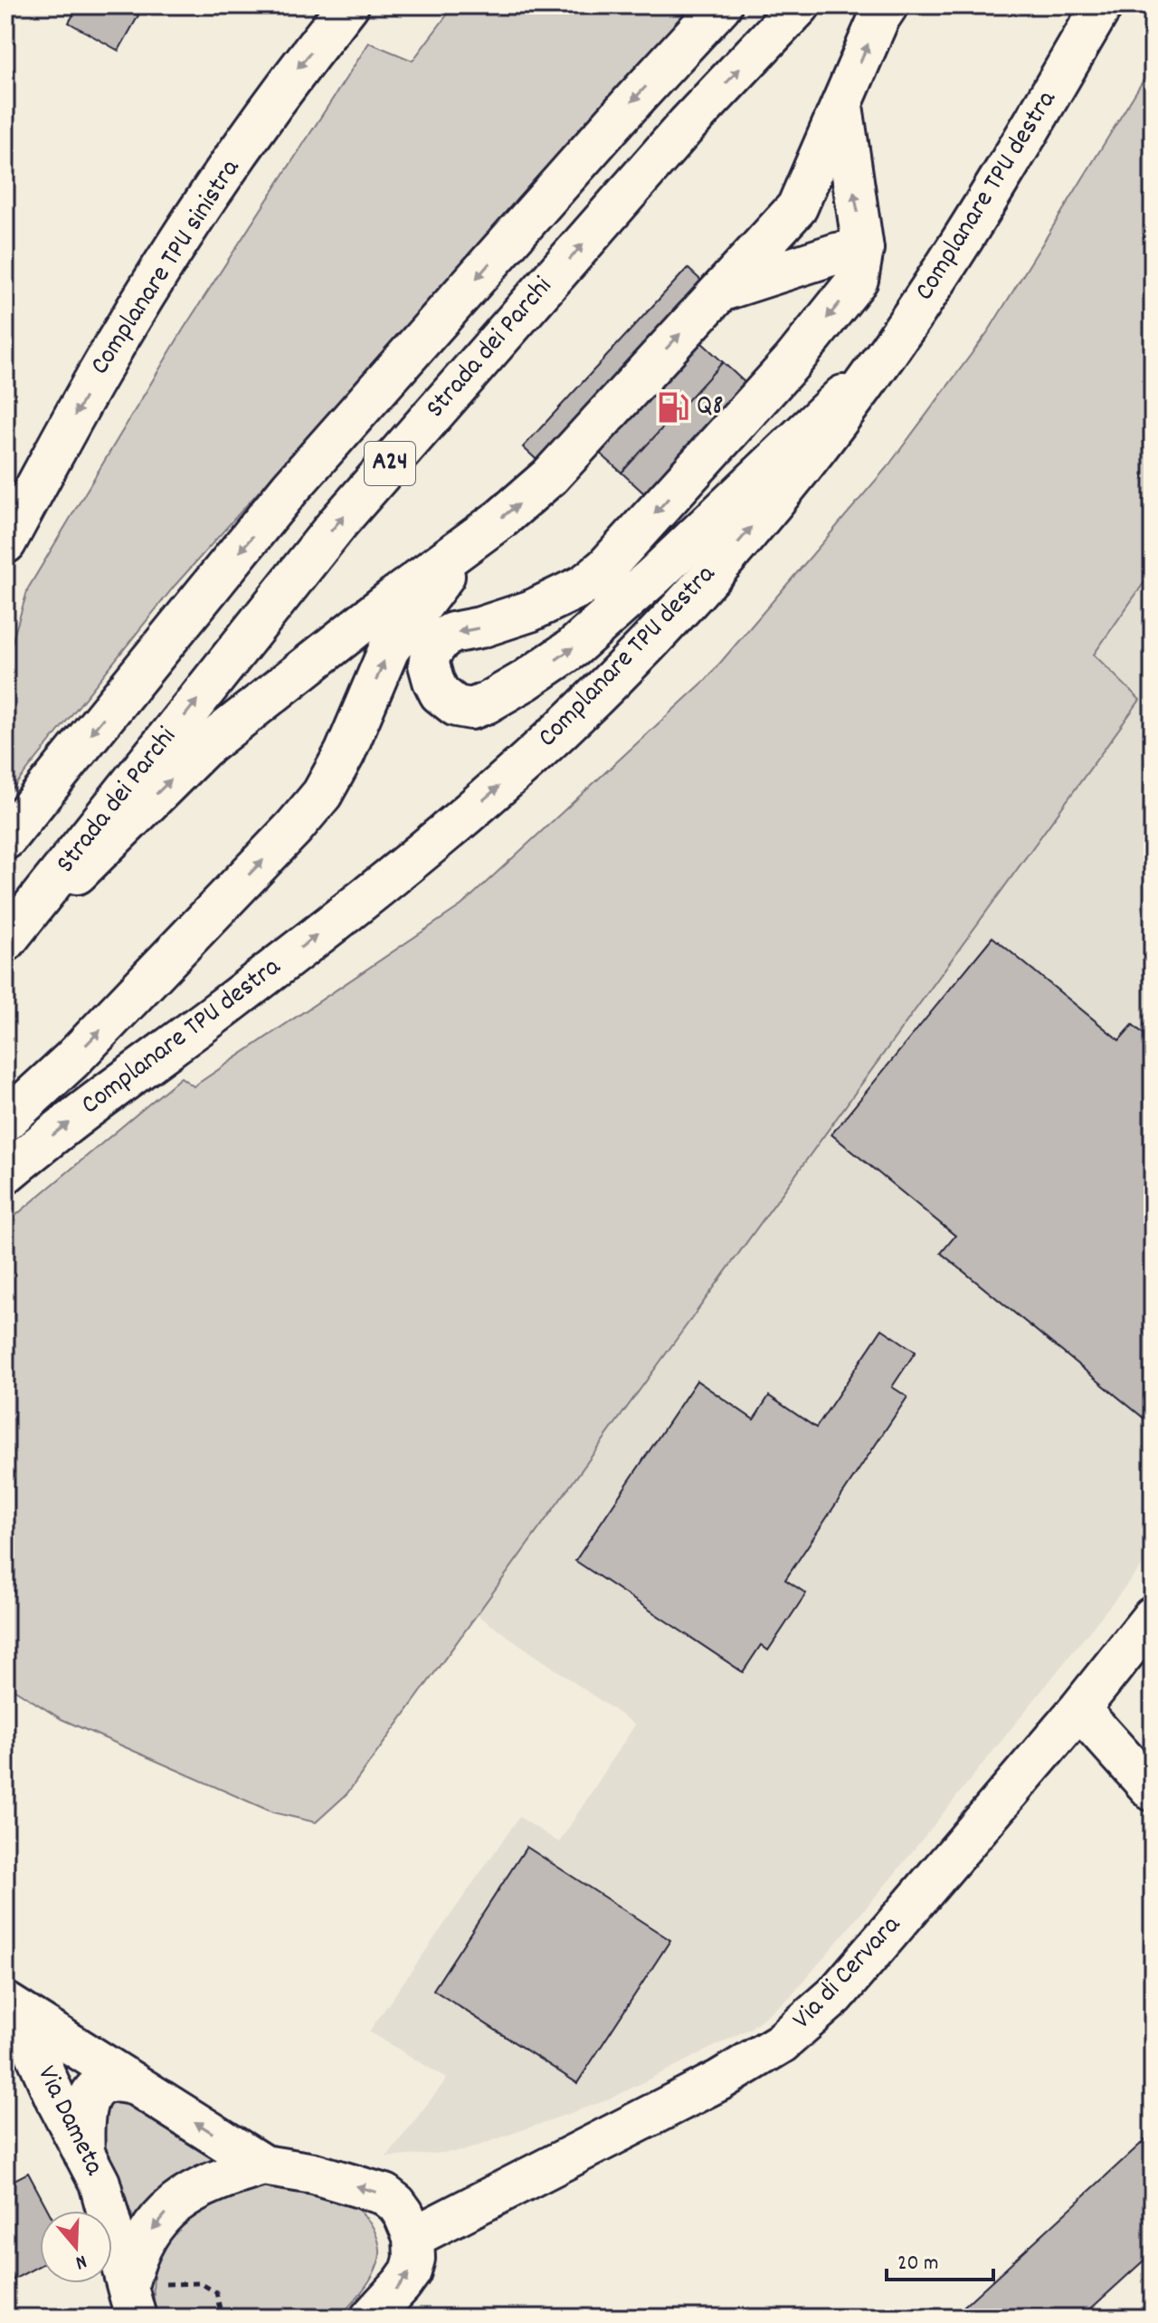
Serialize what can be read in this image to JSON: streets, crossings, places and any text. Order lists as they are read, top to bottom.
{
  "streets": {
    "main road": [
      "Complanare TPU destra",
      "Complanare TPU sinistra",
      "Strada dei Parchi",
      "A24",
      "Via di Cervara",
      "Via Dameta"
    ]
  },
  "one_way": ["Complanare TPU sinistra"],
  "places": {
    "fuel station": ["Q8"]
  },
  "scale_bar": "20 m",
  "north": "bottom"
}
